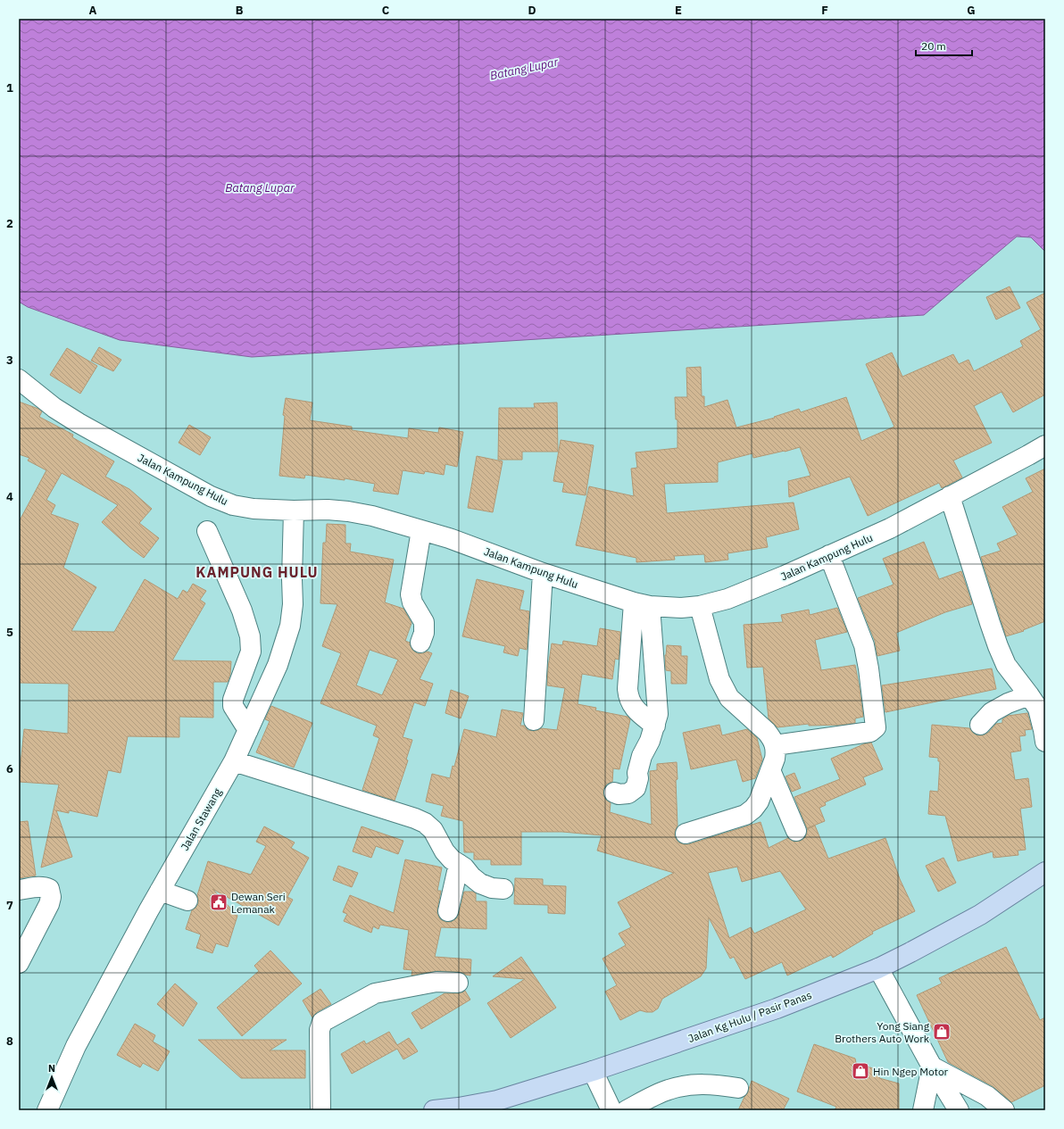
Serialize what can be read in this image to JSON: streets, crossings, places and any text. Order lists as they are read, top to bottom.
{
  "streets": {
    "main road": ["Jalan Kg Hulu / Pasir Panas"],
    "street": ["Jalan Kampung Hulu", "Jalan Stawang"]
  },
  "crossings": [
    ["Jalan Kampung Hulu", "Jalan Stawang"]
  ],
  "districts": ["KAMPUNG HULU"],
  "water": ["Batang Lupar"],
  "places": {
    "public building": ["Dewan Seri Lemanak"],
    "shop": ["Yong Siang Brothers Auto Work", "Hin Ngep Motor"]
  },
  "scale_bar": "20 m",
  "north": "top",
  "grid": {
    "columns": [
      "A",
      "B",
      "C",
      "D",
      "E",
      "F",
      "G"
    ],
    "rows": [
      "1",
      "2",
      "3",
      "4",
      "5",
      "6",
      "7",
      "8"
    ]
  }
}
